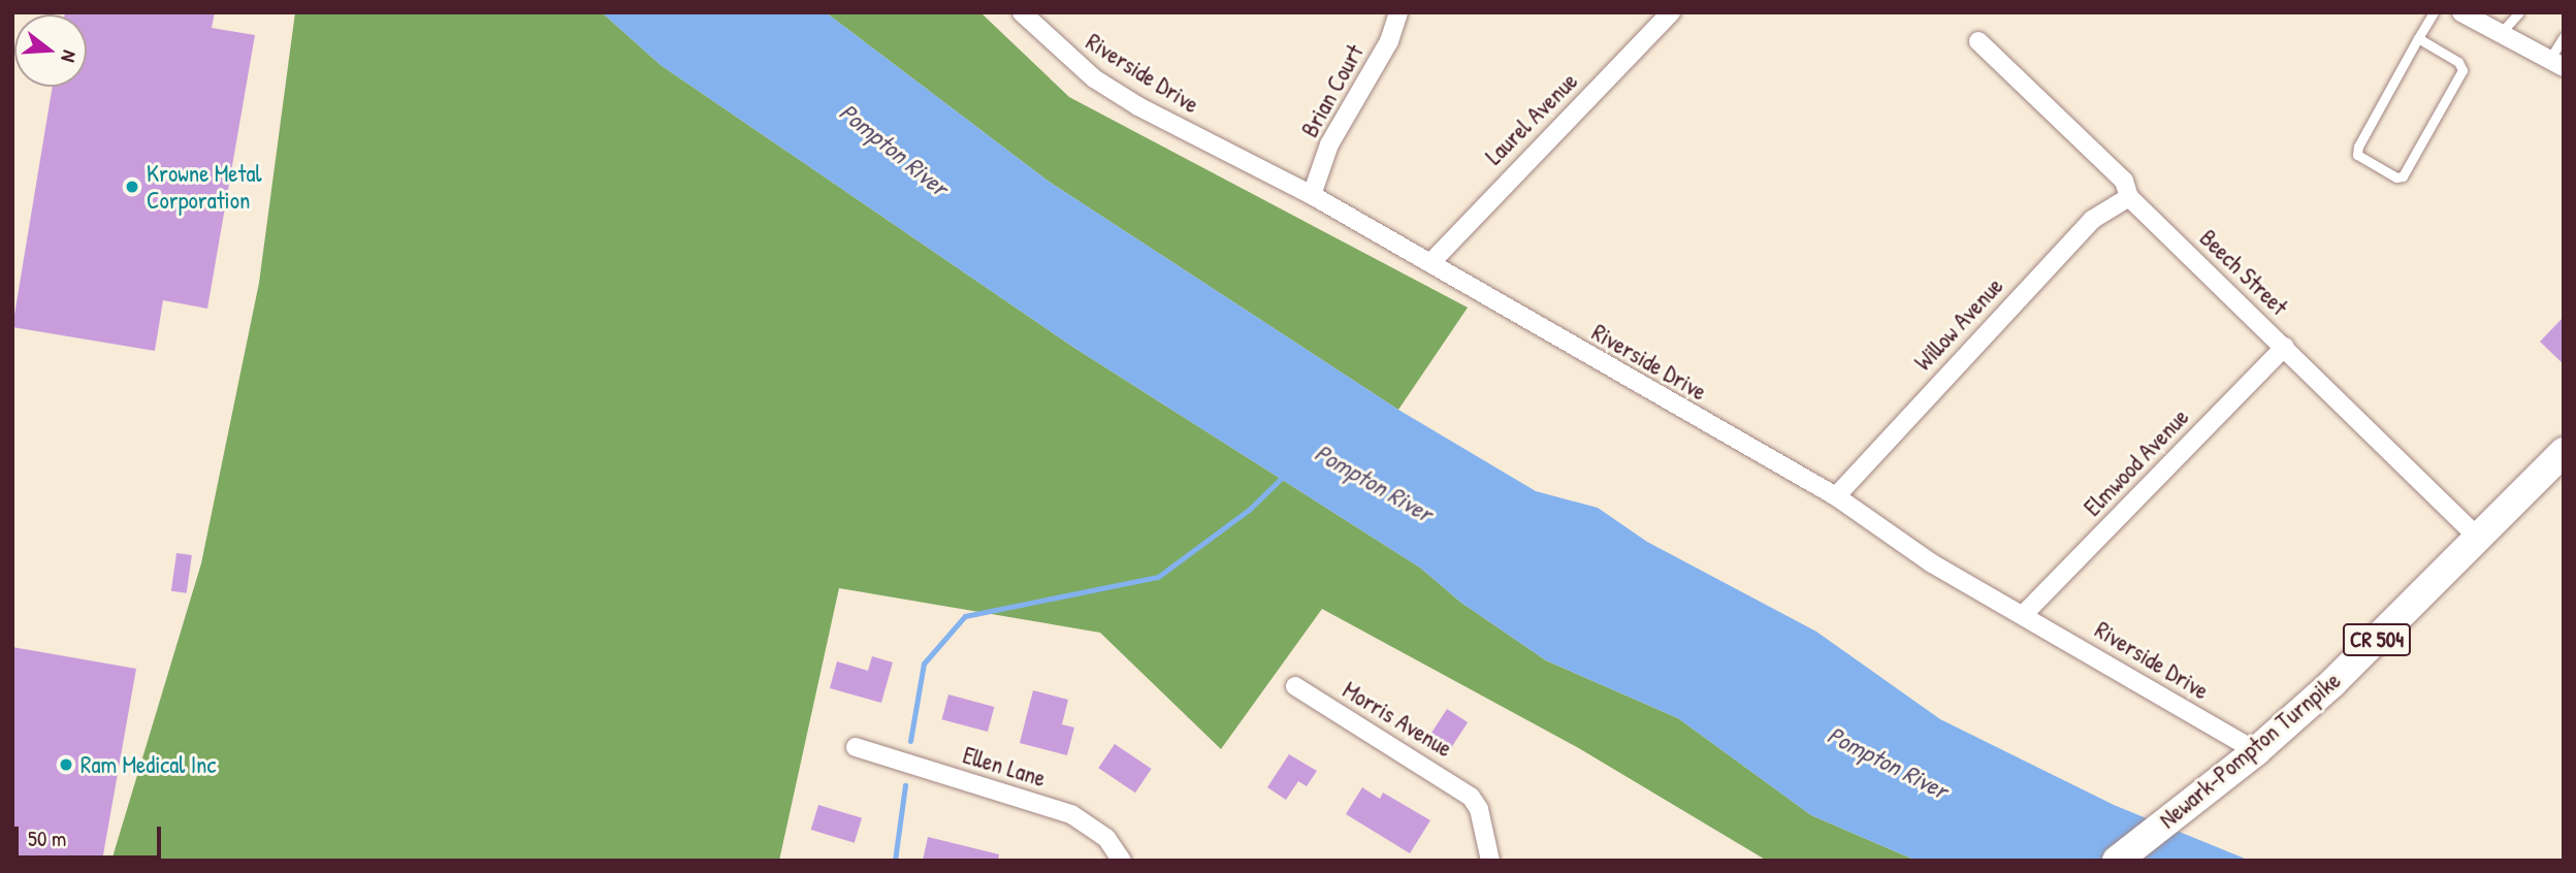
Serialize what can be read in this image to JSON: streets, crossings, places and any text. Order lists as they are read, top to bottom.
{
  "streets": {
    "main road": ["CR 504", "Newark-Pompton Turnpike"],
    "street": [
      "Riverside Drive",
      "Brian Court",
      "Laurel Avenue",
      "Beech Street",
      "Willow Avenue",
      "Elmwood Avenue",
      "Morris Avenue",
      "Ellen Lane"
    ]
  },
  "crossings": [
    ["Riverside Drive", "Brian Court"],
    ["Riverside Drive", "Laurel Avenue"],
    ["Riverside Drive", "Willow Avenue"],
    ["Riverside Drive", "Elmwood Avenue"],
    ["Riverside Drive", "Newark-Pompton Turnpike"],
    ["Beech Street", "Willow Avenue"],
    ["Beech Street", "Elmwood Avenue"],
    ["Beech Street", "Newark-Pompton Turnpike"]
  ],
  "water": ["Pompton River"],
  "places": ["Krowne Metal Corporation", "Ram Medical Inc"],
  "scale_bar": "50 m",
  "north": "right"
}
